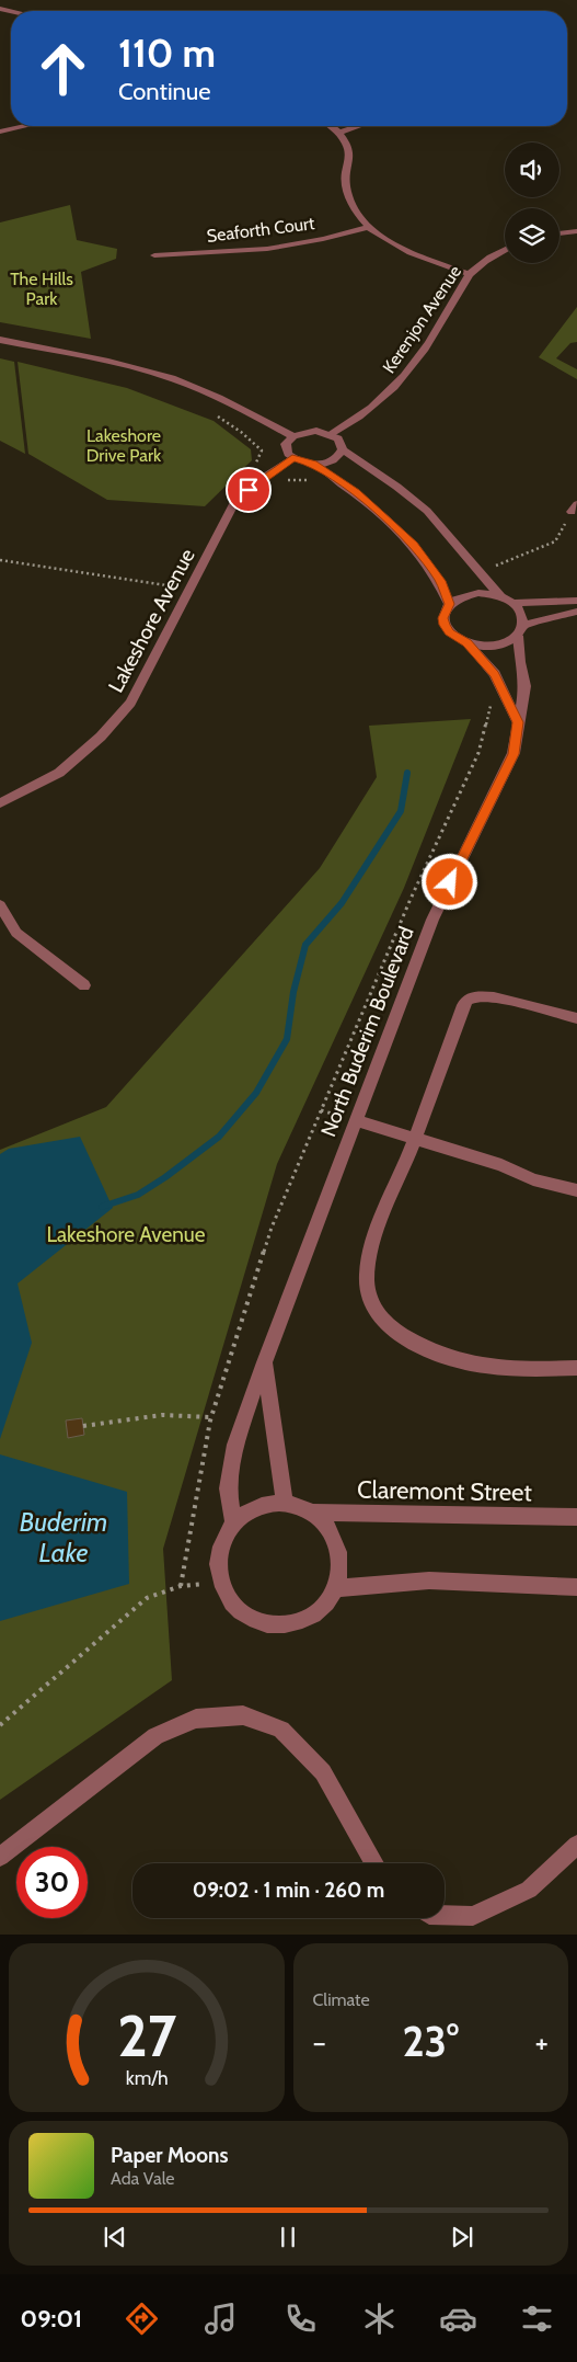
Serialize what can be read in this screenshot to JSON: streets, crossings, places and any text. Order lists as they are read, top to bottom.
{
  "streets": {
    "street": [
      "Seaforth Court",
      "Kerenjon Avenue",
      "Lakeshore Avenue",
      "North Buderim Boulevard",
      "Claremont Street"
    ]
  },
  "crossings": [
    ["Kerenjon Avenue", "Lakeshore Avenue"],
    ["North Buderim Boulevard", "Claremont Street"]
  ],
  "water": ["Buderim Lake"],
  "parks": ["The Hills Park", "Lakeshore Drive Park", "Lakeshore Avenue"],
  "page": {
    "turn": ["110 m", "Continue"],
    "limit": "30",
    "trip": "09:02 · 1 min · 260 m",
    "tile": "Climate",
    "heat": ["−", "23°", "+"],
    "song": ["Paper Moons", "Ada Vale"],
    "tabs": "09:01",
    "gauge": ["27", "km/h"]
  }
}
